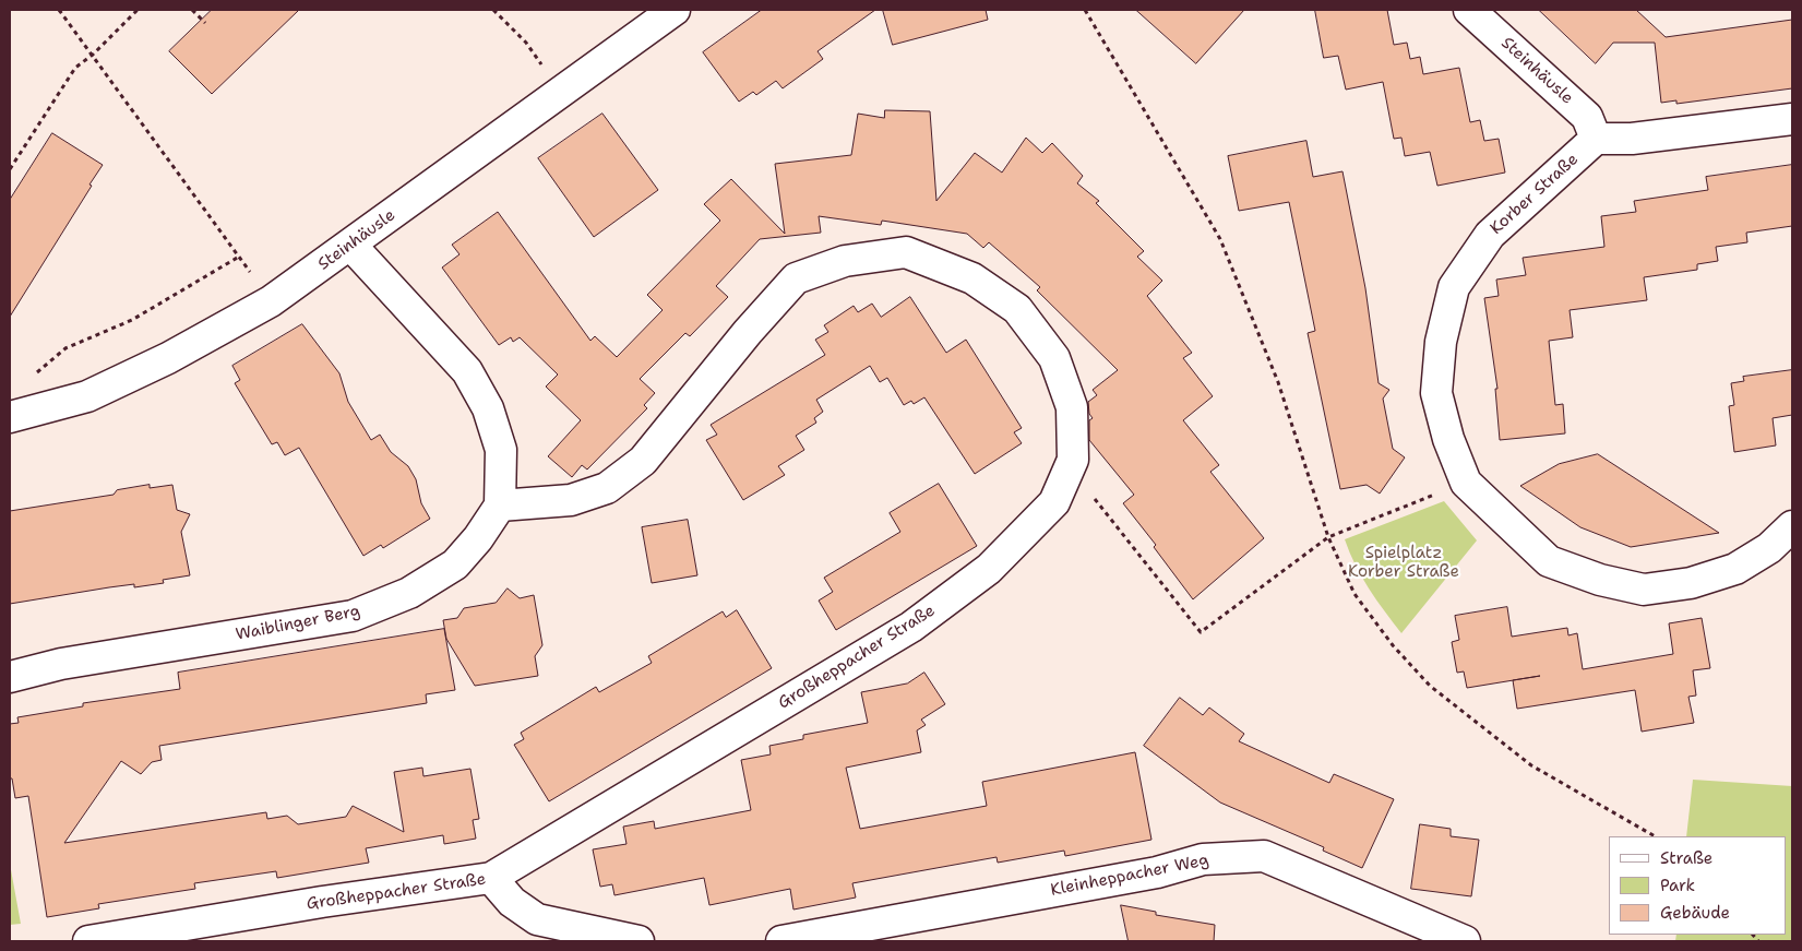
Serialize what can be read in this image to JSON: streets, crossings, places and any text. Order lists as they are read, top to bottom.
{
  "streets": {
    "street": [
      "Steinhäusle",
      "Korber Straße",
      "Waiblinger Berg",
      "Großheppacher Straße",
      "Kleinheppacher Weg"
    ]
  },
  "crossings": [
    ["Steinhäusle", "Korber Straße"],
    ["Waiblinger Berg", "Großheppacher Straße"]
  ],
  "parks": ["Spielplatz Korber Straße"],
  "legend": ["Straße", "Park", "Gebäude"]
}
